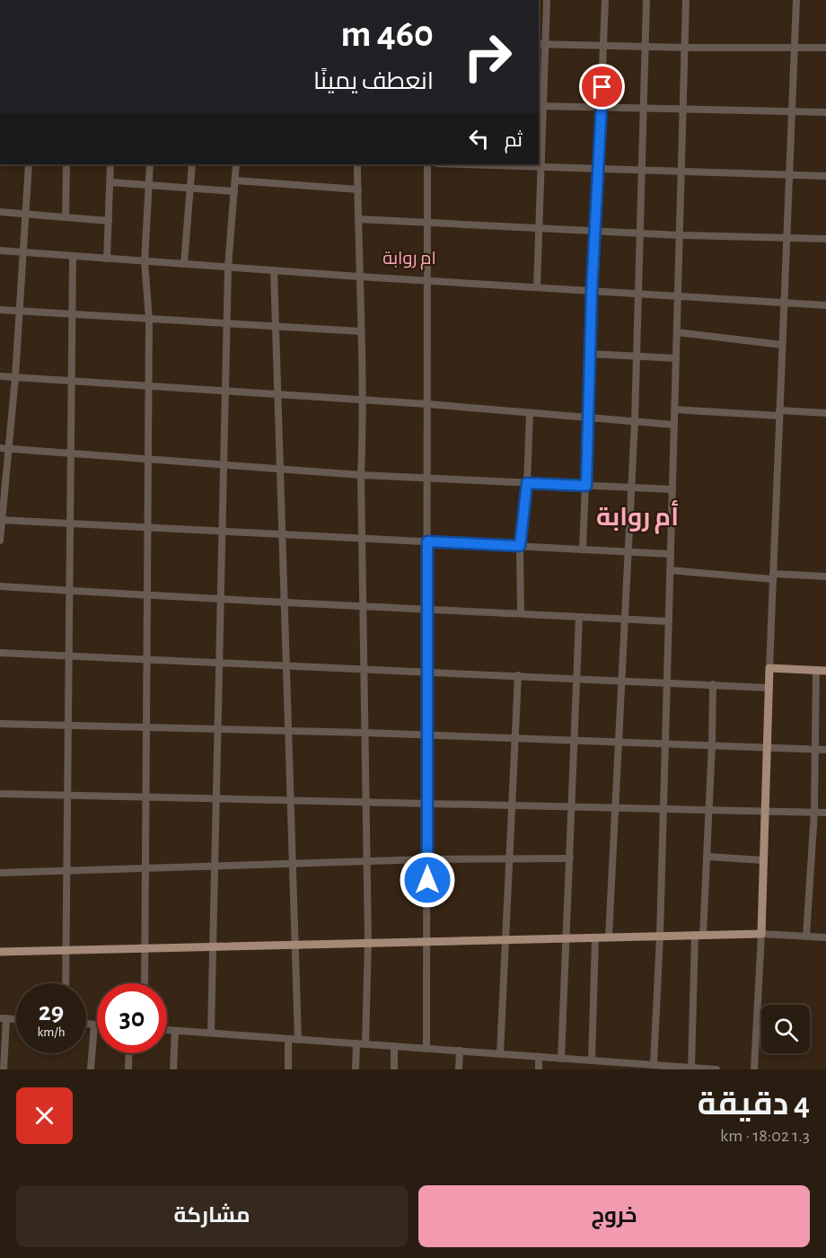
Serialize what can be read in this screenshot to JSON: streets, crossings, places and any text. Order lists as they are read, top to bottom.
{
  "districts": ["ام روابة", "أم روابة"],
  "page": {
    "turn": ["460 m", "انعطف يمينًا"],
    "then": "ثم",
    "speed": "29 km/h",
    "limit": "30",
    "heading": ["4 دقيقة", "1.3 km · 18:02"],
    "buttons": ["خروج", "مشاركة"]
  }
}
